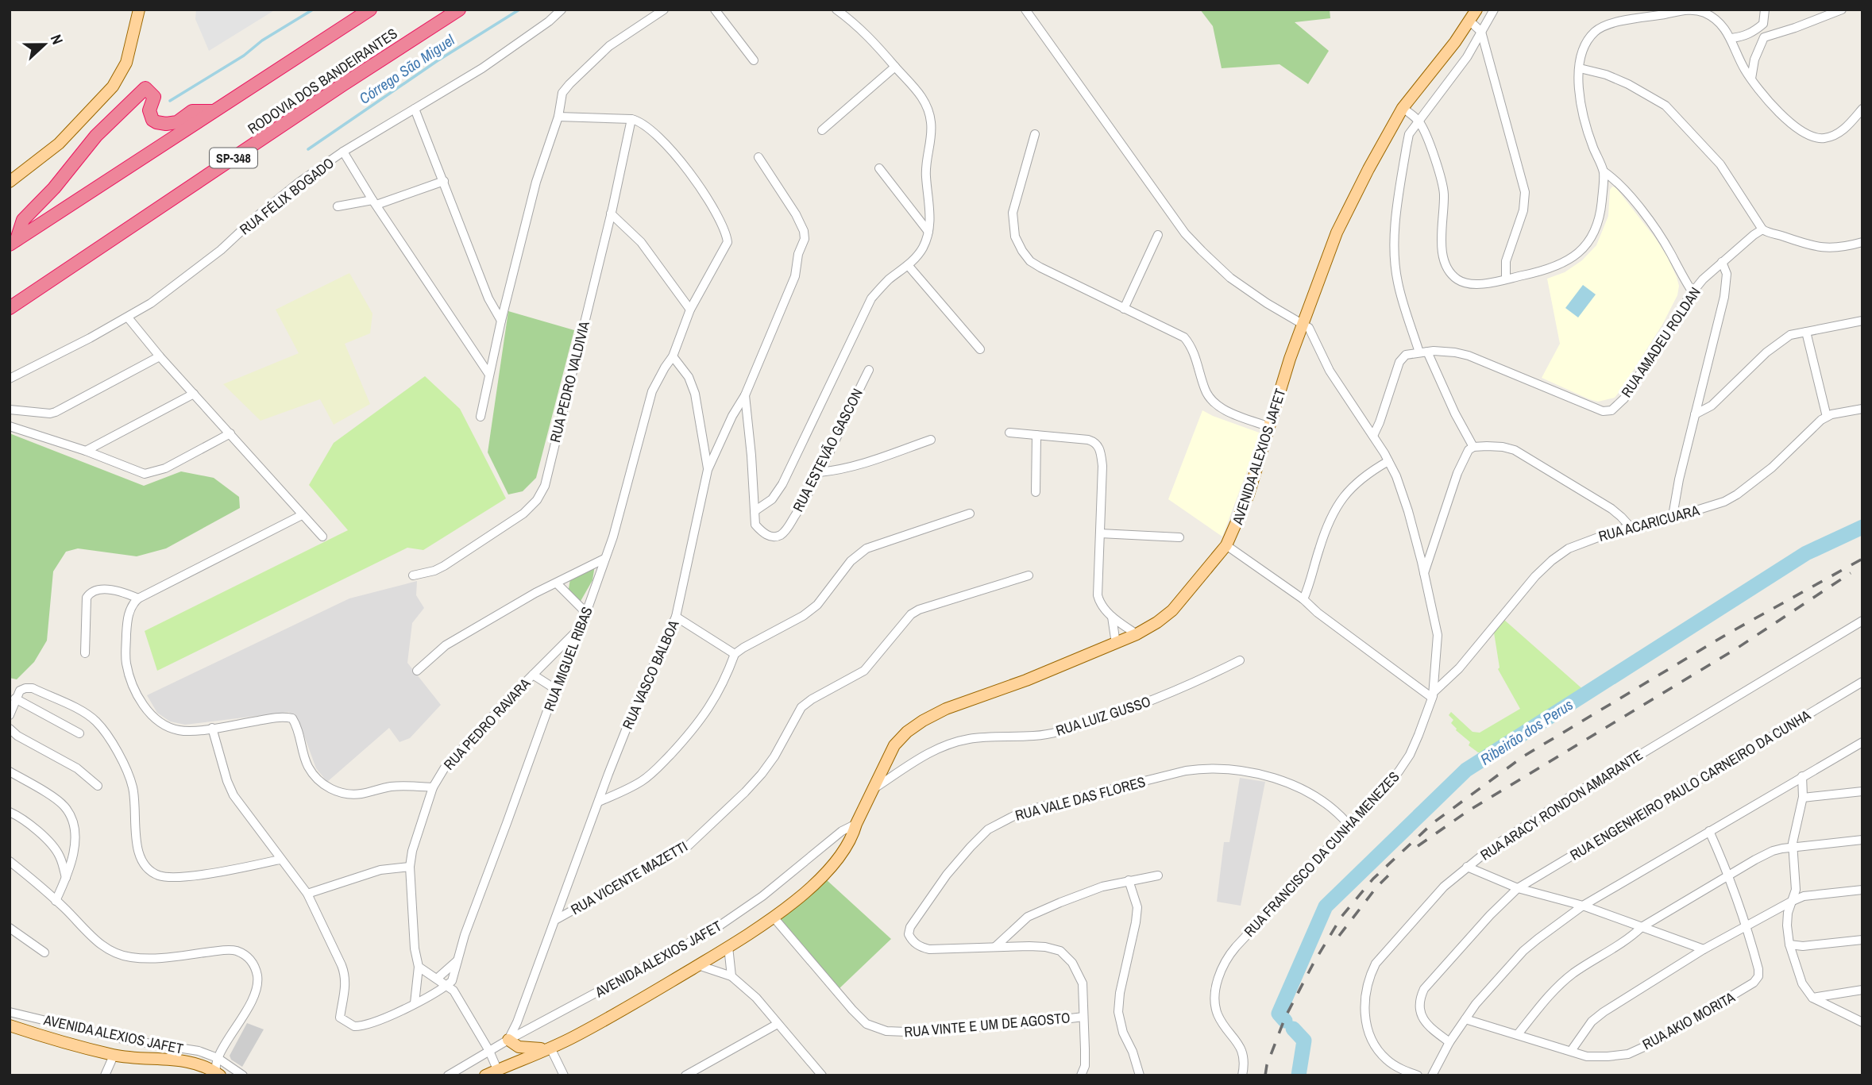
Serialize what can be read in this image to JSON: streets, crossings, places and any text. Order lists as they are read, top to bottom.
{
  "streets": {
    "highway": ["RODOVIA DOS BANDEIRANTES", "SP-348"],
    "main road": ["AVENIDA ALEXIOS JAFET"],
    "street": [
      "RUA FÉLIX BOGADO",
      "RUA AMADEU ROLDAN",
      "RUA PEDRO VALDIVIA",
      "RUA ESTEVÃO GASCON",
      "RUA ACARICUARA",
      "RUA MIGUEL RIBAS",
      "RUA VASCO BALBOA",
      "RUA LUIZ GUSSO",
      "RUA PEDRO RAVARA",
      "RUA ENGENHEIRO PAULO CARNEIRO DA CUNHA",
      "RUA VALE DAS FLORES",
      "RUA ARACY RONDON AMARANTE",
      "RUA FRANCISCO DA CUNHA MENEZES",
      "RUA VICENTE MAZETTI",
      "RUA AKIO MORITA",
      "RUA VINTE E UM DE AGOSTO"
    ]
  },
  "crossings": [
    ["RUA PEDRO VALDIVIA", "RUA MIGUEL RIBAS"],
    ["RUA ESTEVÃO GASCON", "RUA VASCO BALBOA"],
    ["AVENIDA ALEXIOS JAFET", "RUA VASCO BALBOA"],
    ["AVENIDA ALEXIOS JAFET", "RUA LUIZ GUSSO"],
    ["AVENIDA ALEXIOS JAFET", "RUA FRANCISCO DA CUNHA MENEZES"],
    ["AVENIDA ALEXIOS JAFET", "RUA VINTE E UM DE AGOSTO"],
    ["RUA ACARICUARA", "RUA FRANCISCO DA CUNHA MENEZES"],
    ["RUA MIGUEL RIBAS", "RUA PEDRO RAVARA"],
    ["RUA VASCO BALBOA", "RUA VICENTE MAZETTI"],
    ["RUA VALE DAS FLORES", "RUA FRANCISCO DA CUNHA MENEZES"],
    ["RUA VALE DAS FLORES", "RUA VINTE E UM DE AGOSTO"]
  ],
  "water": ["Córrego São Miguel", "Ribeirão dos Perus"],
  "north": "right"
}
